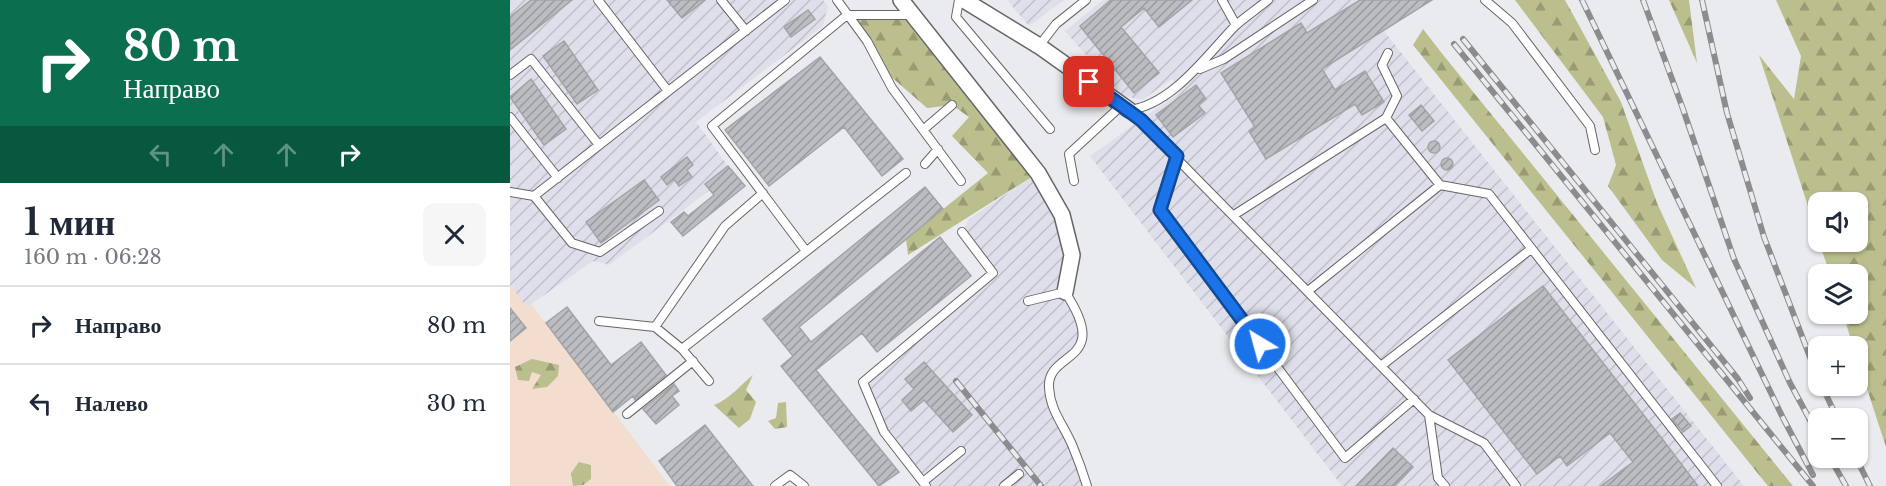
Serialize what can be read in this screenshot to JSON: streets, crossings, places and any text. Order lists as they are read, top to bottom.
{
  "page": {
    "turn": ["80 m", "Направо"],
    "heading": ["1 мин", "160 m · 06:28"],
    "map_buttons": ["+", "−"],
    "list": [
      {
        "name": "Направо",
        "value": "80 m"
      },
      {
        "name": "Налево",
        "value": "30 m"
      }
    ]
  }
}
